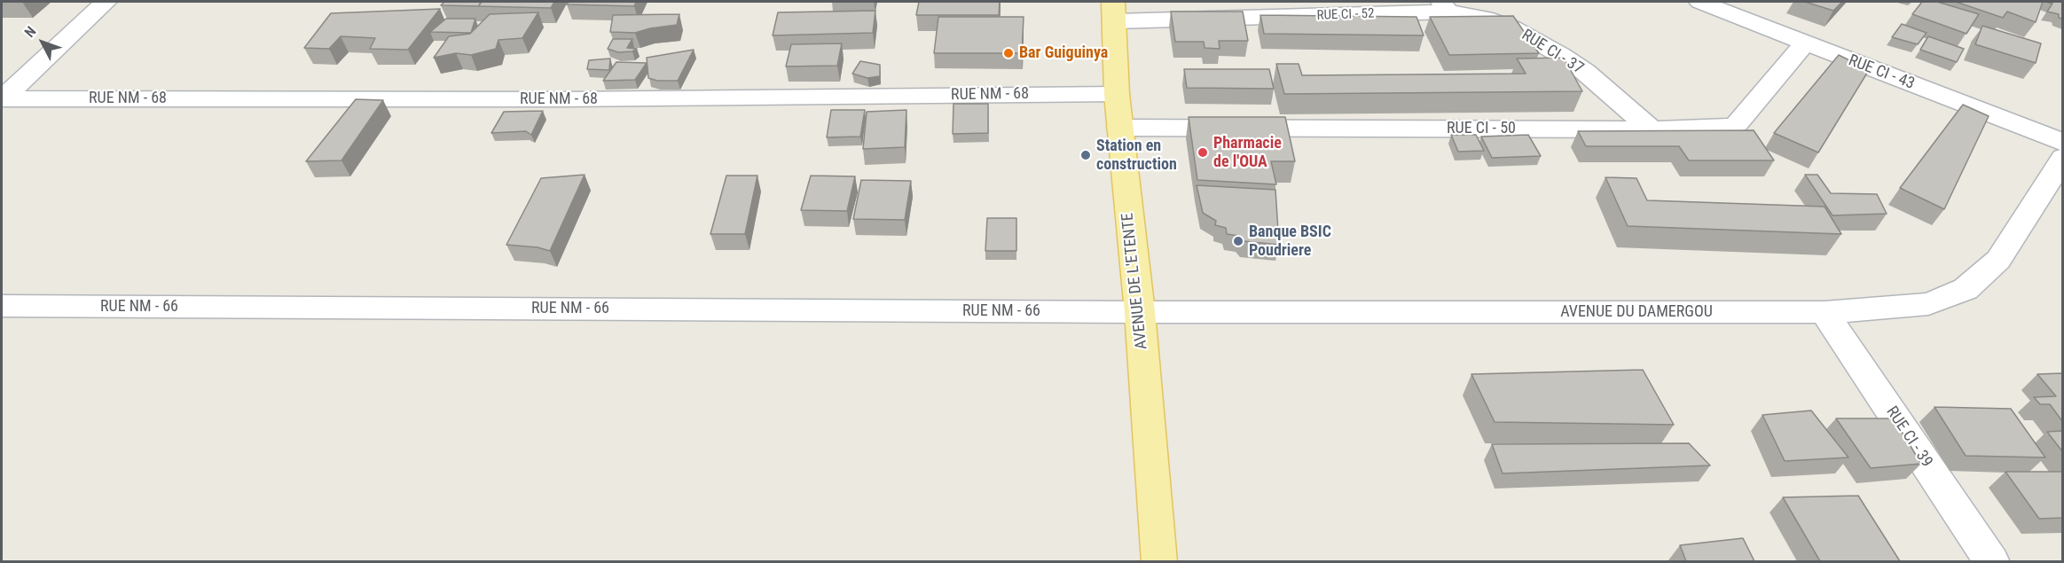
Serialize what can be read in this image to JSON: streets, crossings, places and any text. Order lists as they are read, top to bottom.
{
  "streets": {
    "main road": ["AVENUE DE L'ETENTE"],
    "street": [
      "RUE CI - 52",
      "RUE CI - 37",
      "RUE CI - 43",
      "RUE NM - 68",
      "RUE CI - 50",
      "RUE NM - 66",
      "AVENUE DU DAMERGOU",
      "RUE CI - 39"
    ]
  },
  "crossings": [
    ["RUE CI - 52", "RUE CI - 37"],
    ["RUE CI - 52", "AVENUE DE L'ETENTE"],
    ["RUE CI - 37", "RUE CI - 50"],
    ["RUE CI - 43", "RUE CI - 50"],
    ["RUE NM - 68", "AVENUE DE L'ETENTE"],
    ["RUE CI - 50", "AVENUE DE L'ETENTE"],
    ["AVENUE DE L'ETENTE", "RUE NM - 66"],
    ["AVENUE DE L'ETENTE", "AVENUE DU DAMERGOU"],
    ["RUE NM - 66", "AVENUE DU DAMERGOU"],
    ["AVENUE DU DAMERGOU", "RUE CI - 39"]
  ],
  "places": [
    "Bar Guiguinya",
    "Pharmacie de l'OUA",
    "Station en construction",
    "Banque BSIC Poudriere"
  ],
  "north": "top left"
}
